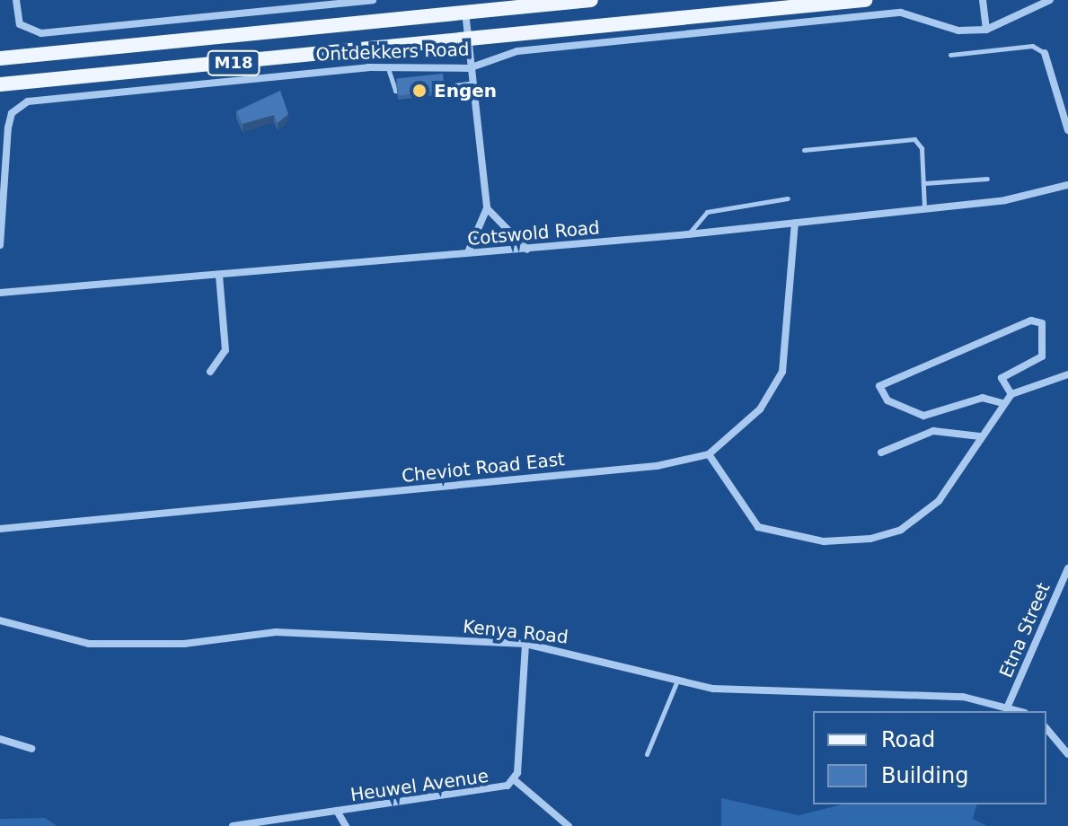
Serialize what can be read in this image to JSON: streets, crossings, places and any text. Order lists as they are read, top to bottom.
{
  "streets": {
    "main road": ["Ontdekkers Road", "M18"],
    "street": [
      "Cotswold Road",
      "Cheviot Road East",
      "Etna Street",
      "Kenya Road",
      "Heuwel Avenue"
    ]
  },
  "crossings": [
    ["Cotswold Road", "Cheviot Road East"],
    ["Etna Street", "Kenya Road"],
    ["Kenya Road", "Heuwel Avenue"]
  ],
  "places": ["Engen"],
  "legend": ["Road", "Building"]
}
